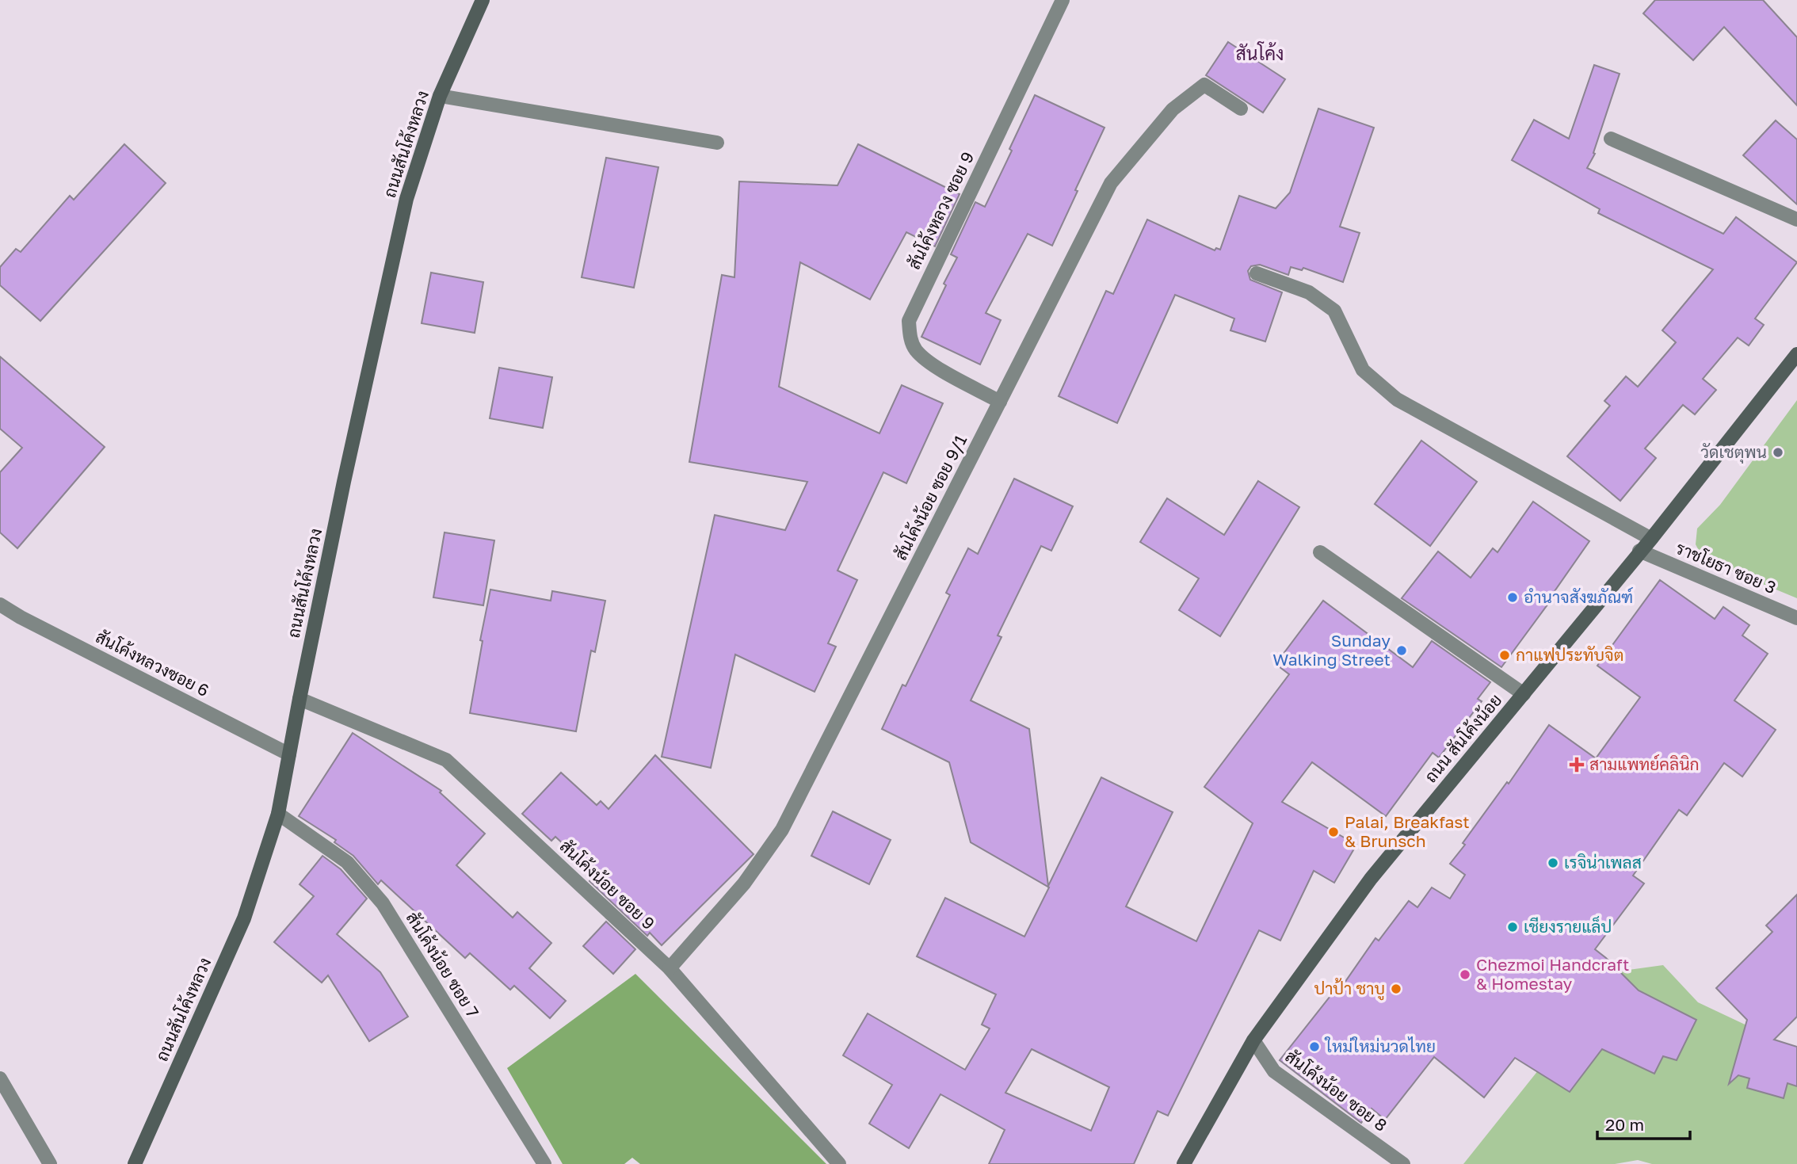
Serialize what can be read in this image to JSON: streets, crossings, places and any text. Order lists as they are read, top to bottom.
{
  "streets": {
    "street": [
      "ถนนสันโค้งหลวง",
      "สันโค้งหลวง ซอย 9",
      "สันโค้งน้อย ซอย 9/1",
      "ราชโยธา ซอย 3",
      "สันโค้งหลวงซอย 6",
      "ถนน สันโค้งน้อย",
      "สันโค้งน้อย ซอย 9",
      "สันโค้งน้อย ซอย 7",
      "สันโค้งน้อย ซอย 8"
    ]
  },
  "crossings": [
    ["ถนนสันโค้งหลวง", "สันโค้งหลวงซอย 6"],
    ["ถนนสันโค้งหลวง", "สันโค้งน้อย ซอย 9"],
    ["ถนนสันโค้งหลวง", "สันโค้งน้อย ซอย 7"],
    ["สันโค้งหลวง ซอย 9", "สันโค้งน้อย ซอย 9/1"],
    ["สันโค้งน้อย ซอย 9/1", "สันโค้งน้อย ซอย 9"],
    ["ราชโยธา ซอย 3", "ถนน สันโค้งน้อย"],
    ["ถนน สันโค้งน้อย", "สันโค้งน้อย ซอย 8"]
  ],
  "districts": ["สันโค้ง"],
  "places": {
    "other": [
      "วัดเชตุพน",
      "อำนาจสังฆภัณฑ์",
      "Sunday Walking Street",
      "กาแฟประทับจิต",
      "Palai, Breakfast & Brunsch",
      "เรจิน่าเพลส",
      "เชียงรายแล็ป",
      "Chezmoi Handcraft & Homestay",
      "ปาป้า ชาบู",
      "ใหม่ใหม่นวดไทย"
    ],
    "health": ["สามแพทย์คลินิก"]
  },
  "scale_bar": "20 m"
}
